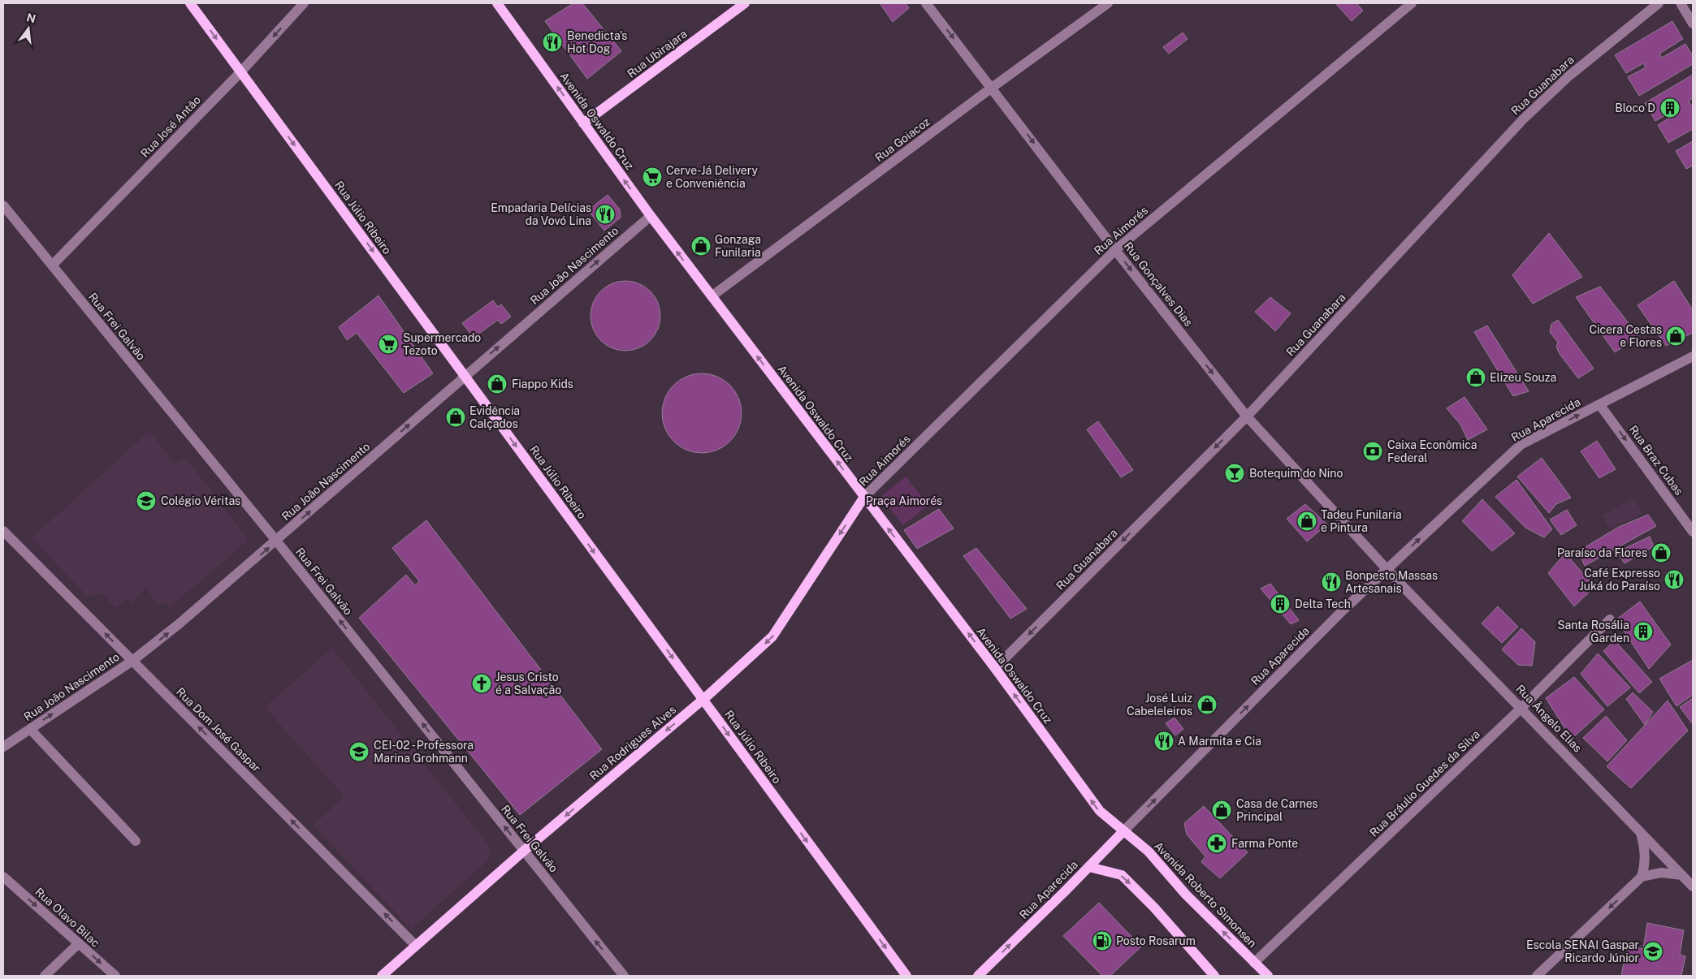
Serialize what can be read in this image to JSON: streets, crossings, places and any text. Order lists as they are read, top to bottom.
{
  "streets": {
    "main road": [
      "Rua Ubirajara",
      "Avenida Oswaldo Cruz",
      "Rua Júlio Ribeiro",
      "Rua Aparecida",
      "Rua Rodrigues Alves",
      "Avenida Roberto Simonsen"
    ],
    "street": [
      "Rua Guanabara",
      "Rua José Antão",
      "Rua Goiacoz",
      "Rua Aimorés",
      "Rua João Nascimento",
      "Rua Gonçalves Dias",
      "Rua Frei Galvão",
      "Rua Braz Cubas",
      "Rua Ângelo Elias",
      "Rua Dom José Gaspar",
      "Rua Bráulio Guedes da Silva",
      "Rua Olavo Bilac"
    ]
  },
  "crossings": [
    ["Rua Ubirajara", "Avenida Oswaldo Cruz"],
    ["Rua Guanabara", "Avenida Oswaldo Cruz"],
    ["Rua Guanabara", "Rua Gonçalves Dias"],
    ["Avenida Oswaldo Cruz", "Rua Goiacoz"],
    ["Avenida Oswaldo Cruz", "Rua Aimorés"],
    ["Avenida Oswaldo Cruz", "Rua João Nascimento"],
    ["Avenida Oswaldo Cruz", "Rua Aparecida"],
    ["Avenida Oswaldo Cruz", "Rua Rodrigues Alves"],
    ["Avenida Oswaldo Cruz", "Avenida Roberto Simonsen"],
    ["Rua José Antão", "Rua Júlio Ribeiro"],
    ["Rua José Antão", "Rua Frei Galvão"],
    ["Rua Goiacoz", "Rua Gonçalves Dias"],
    ["Rua Júlio Ribeiro", "Rua João Nascimento"],
    ["Rua Júlio Ribeiro", "Rua Rodrigues Alves"],
    ["Rua Aimorés", "Rua Gonçalves Dias"],
    ["Rua Aimorés", "Rua Rodrigues Alves"],
    ["Rua João Nascimento", "Rua Frei Galvão"],
    ["Rua João Nascimento", "Rua Dom José Gaspar"],
    ["Rua Gonçalves Dias", "Rua Aparecida"],
    ["Rua Gonçalves Dias", "Rua Ângelo Elias"],
    ["Rua Frei Galvão", "Rua Rodrigues Alves"],
    ["Rua Aparecida", "Rua Braz Cubas"],
    ["Rua Aparecida", "Rua Ângelo Elias"],
    ["Rua Aparecida", "Avenida Roberto Simonsen"],
    ["Rua Ângelo Elias", "Rua Bráulio Guedes da Silva"],
    ["Rua Dom José Gaspar", "Rua Rodrigues Alves"],
    ["Rua Bráulio Guedes da Silva", "Avenida Roberto Simonsen"]
  ],
  "one_way": [
    "Rua Guanabara",
    "Avenida Oswaldo Cruz",
    "Rua Júlio Ribeiro",
    "Rua João Nascimento",
    "Rua Gonçalves Dias",
    "Rua Frei Galvão",
    "Rua Aparecida",
    "Rua Braz Cubas",
    "Rua Dom José Gaspar",
    "Rua Rodrigues Alves",
    "Rua Olavo Bilac"
  ],
  "parks": ["Praça Aimorés"],
  "places": {
    "restaurant": [
      "Benedicta's Hot Dog",
      "Empadaria Delícias da Vovó Lina",
      "Café Expresso Juká do Paraíso",
      "Bonpesto Massas Artesanais",
      "A Marmita e Cia"
    ],
    "building": ["Bloco D", "Delta Tech", "Santa Rosália Garden"],
    "supermarket": ["Cerve-Já Delivery e Conveniência", "Supermercado Tezoto"],
    "shop": [
      "Gonzaga Funilaria",
      "Cicera Cestas e Flores",
      "Elizeu Souza",
      "Fiappo Kids",
      "Evidência Calçados",
      "Tadeu Funilaria e Pintura",
      "Paraíso da Flores",
      "José Luiz Cabeleleiros",
      "Casa de Carnes Principal"
    ],
    "bank": ["Caixa Econômica Federal"],
    "bar": ["Botequim do Nino"],
    "school or university": ["Colégio Véritas", "CEI-02 - Professora Marina Grohmann", "Escola SENAI Gaspar Ricardo Júnior"],
    "church": ["Jesus Cristo é a Salvação"],
    "pharmacy": ["Farma Ponte"],
    "fuel station": ["Posto Rosarum"]
  },
  "north": "top"
}
